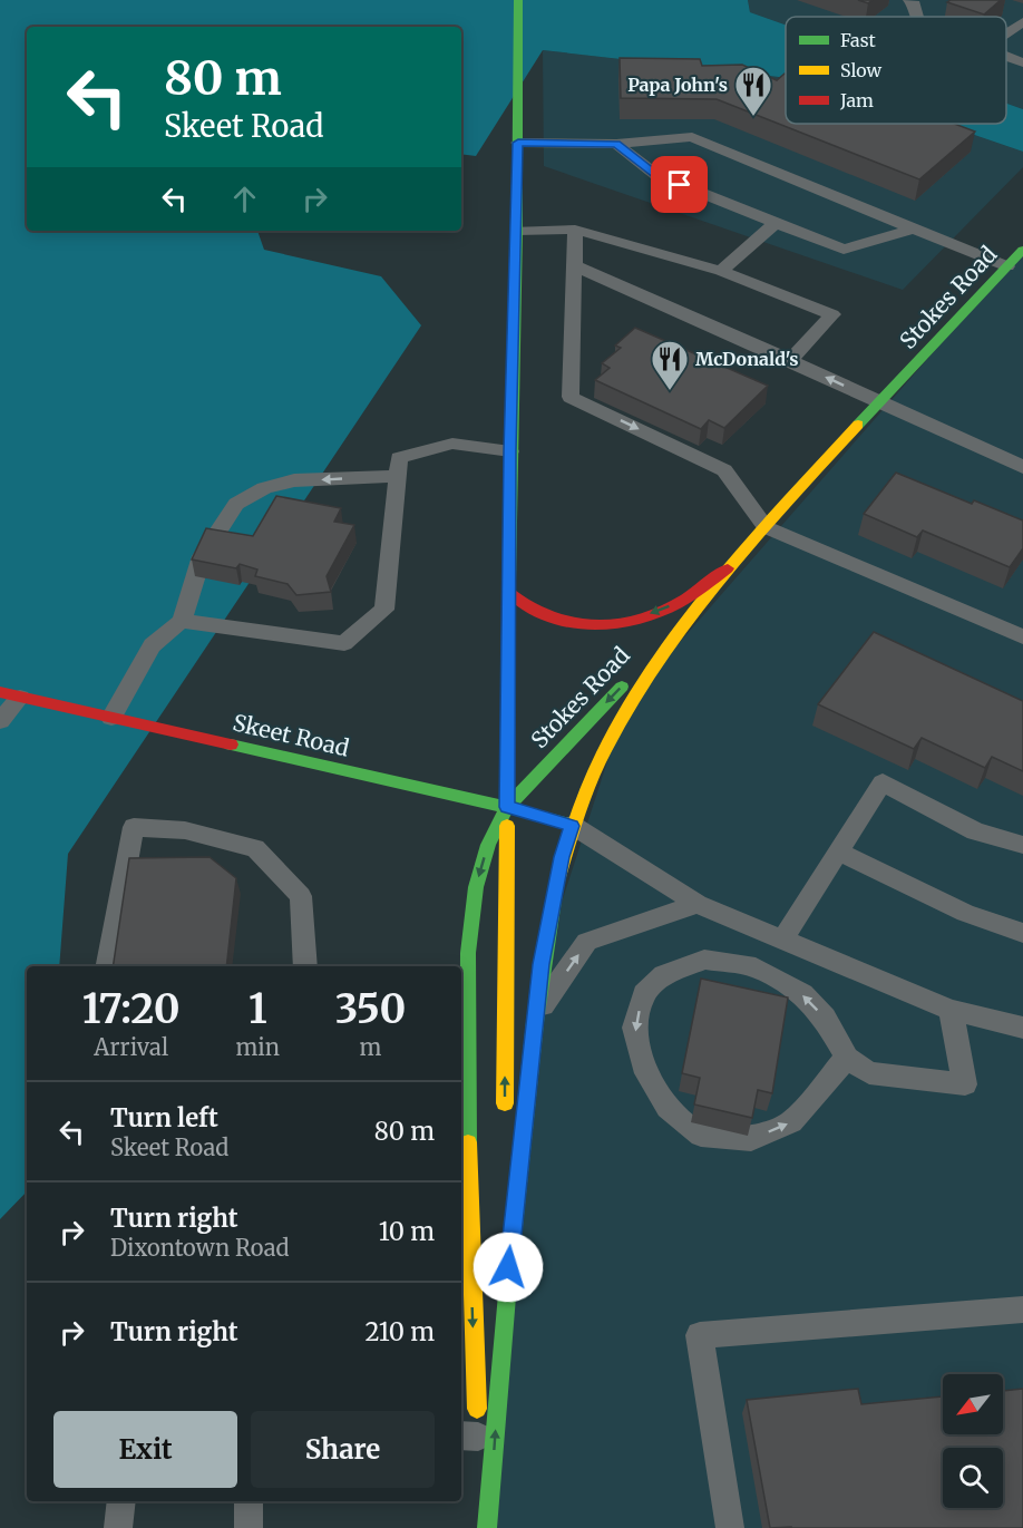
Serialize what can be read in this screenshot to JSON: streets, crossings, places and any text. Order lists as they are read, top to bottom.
{
  "streets": {
    "main road": ["Stokes Road", "Skeet Road"]
  },
  "crossings": [
    ["Stokes Road", "Skeet Road"]
  ],
  "places": {
    "restaurant": ["Papa John's", "McDonald's"]
  },
  "legend": ["Fast", "Slow", "Jam"],
  "north": "bottom left",
  "page": {
    "turn": ["80 m", "Skeet Road"],
    "eta": [
      "17:20",
      "Arrival",
      "1",
      "min",
      "350",
      "m"
    ],
    "list": [
      {
        "name": "Turn left",
        "note": "Skeet Road",
        "value": "80 m"
      },
      {
        "name": "Turn right",
        "note": "Dixontown Road",
        "value": "10 m"
      },
      {
        "name": "Turn right",
        "value": "210 m"
      }
    ],
    "buttons": ["Exit", "Share"]
  }
}
